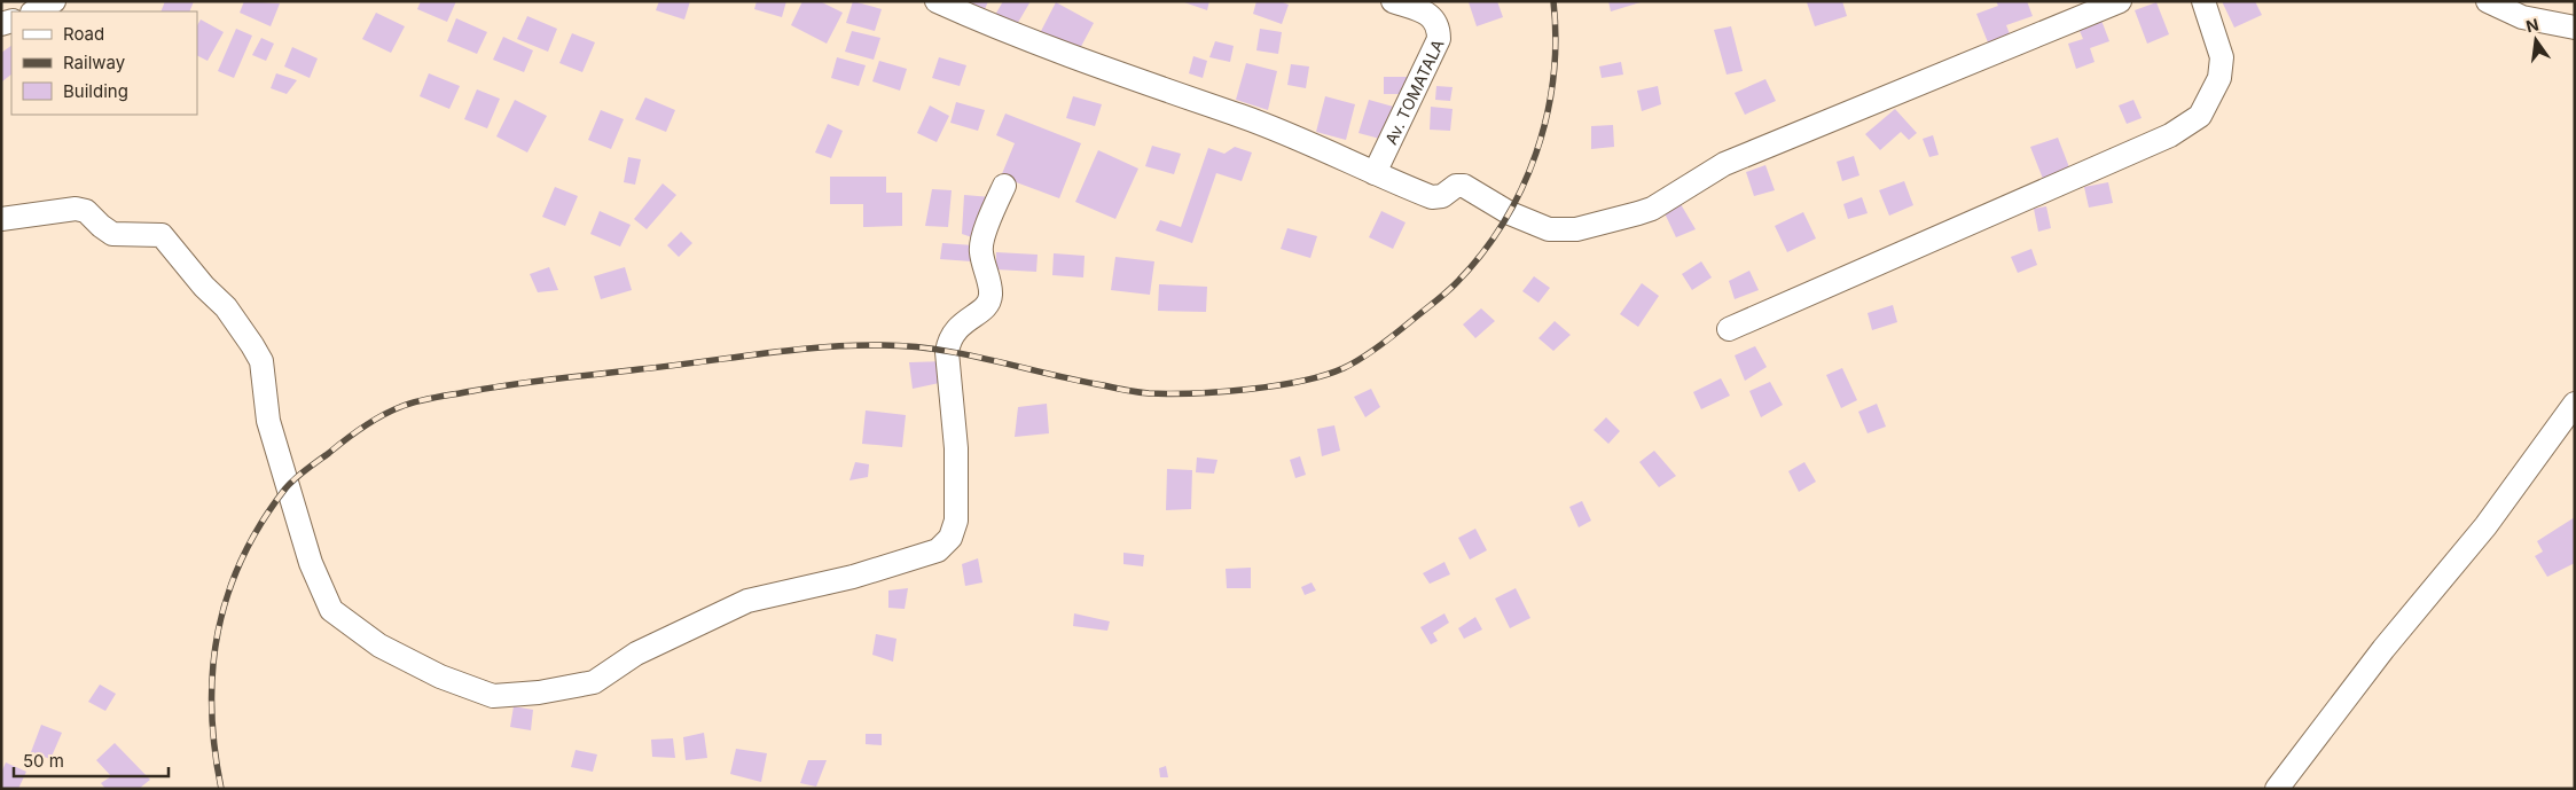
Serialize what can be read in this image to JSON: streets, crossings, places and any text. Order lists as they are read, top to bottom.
{
  "streets": {
    "street": ["Av. TOMATALA"]
  },
  "legend": ["Road", "Railway", "Building"],
  "scale_bar": "50 m",
  "north": "top"
}
